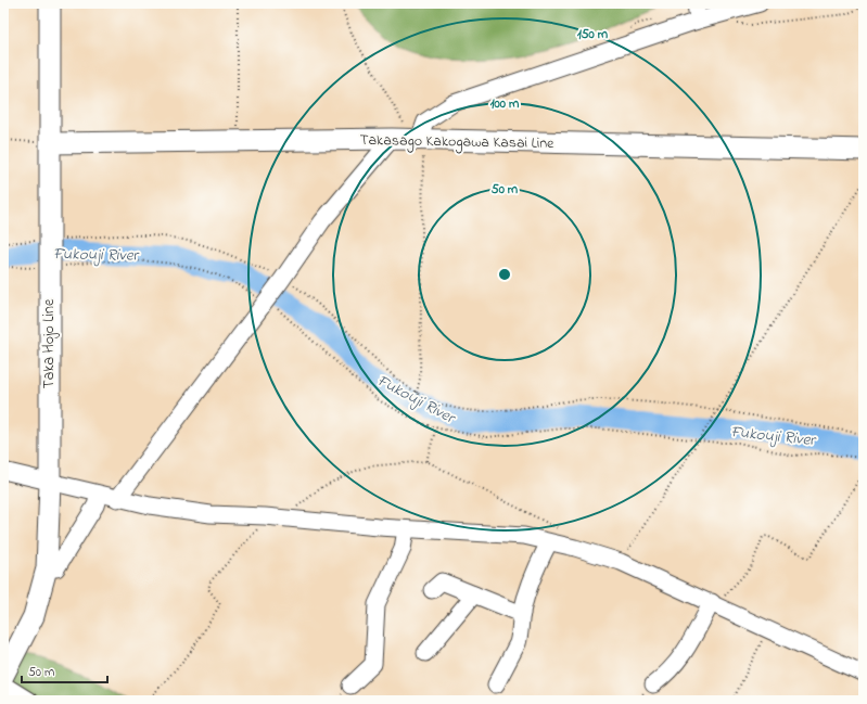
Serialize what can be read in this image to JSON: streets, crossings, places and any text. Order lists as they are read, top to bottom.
{
  "streets": {
    "main road": ["Takasago Kakogawa Kasai Line", "Taka Hojo Line"]
  },
  "crossings": [
    ["Takasago Kakogawa Kasai Line", "Taka Hojo Line"]
  ],
  "water": ["Fukouji River"],
  "scale_bar": "50 m",
  "rings": ["150 m", "100 m", "50 m"]
}
